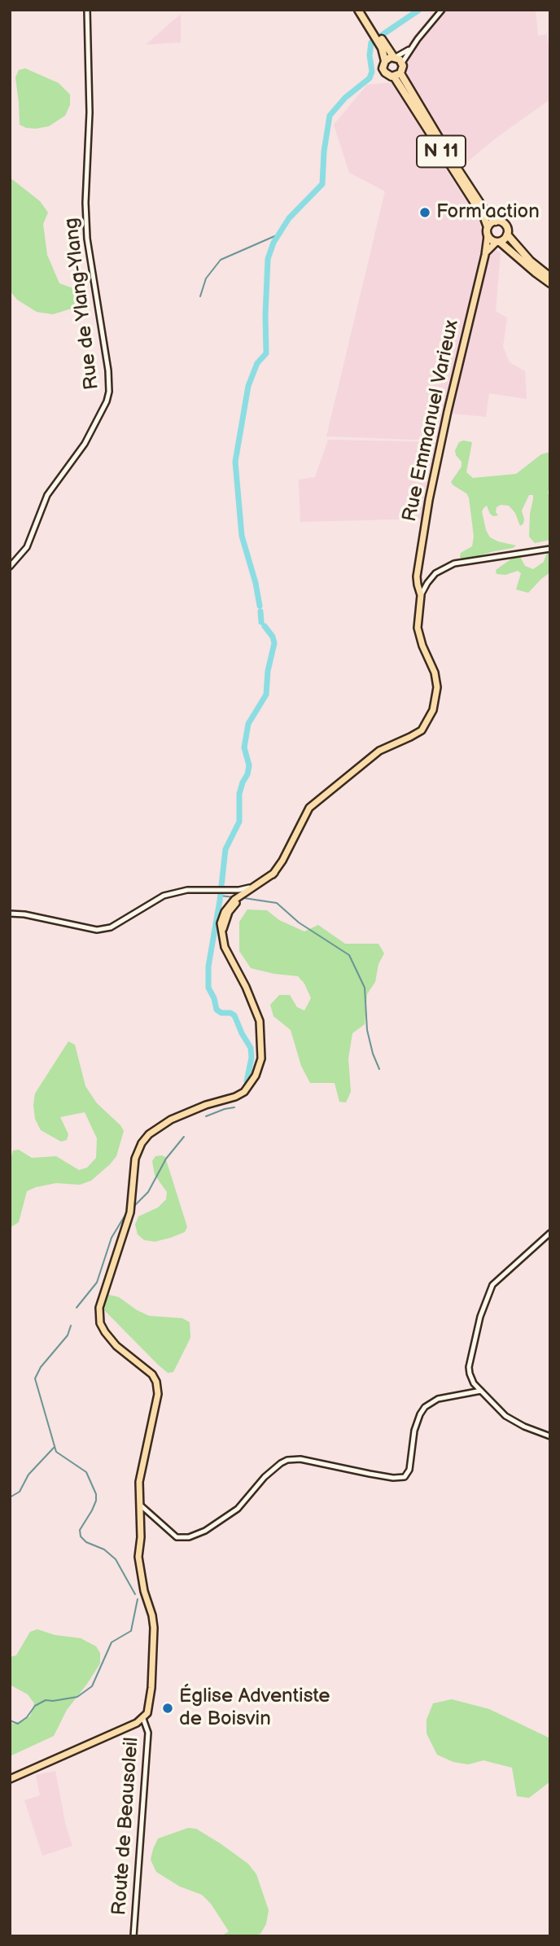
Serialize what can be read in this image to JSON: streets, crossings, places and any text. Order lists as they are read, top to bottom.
{
  "streets": {
    "highway": ["N 11"],
    "main road": ["Rue Emmanuel Varieux"],
    "street": ["Rue de Ylang-Ylang", "Route de Beausoleil"]
  },
  "crossings": [
    ["N 11", "Rue Emmanuel Varieux"]
  ],
  "places": ["Form'action", "Église Adventiste de Boisvin"]
}
